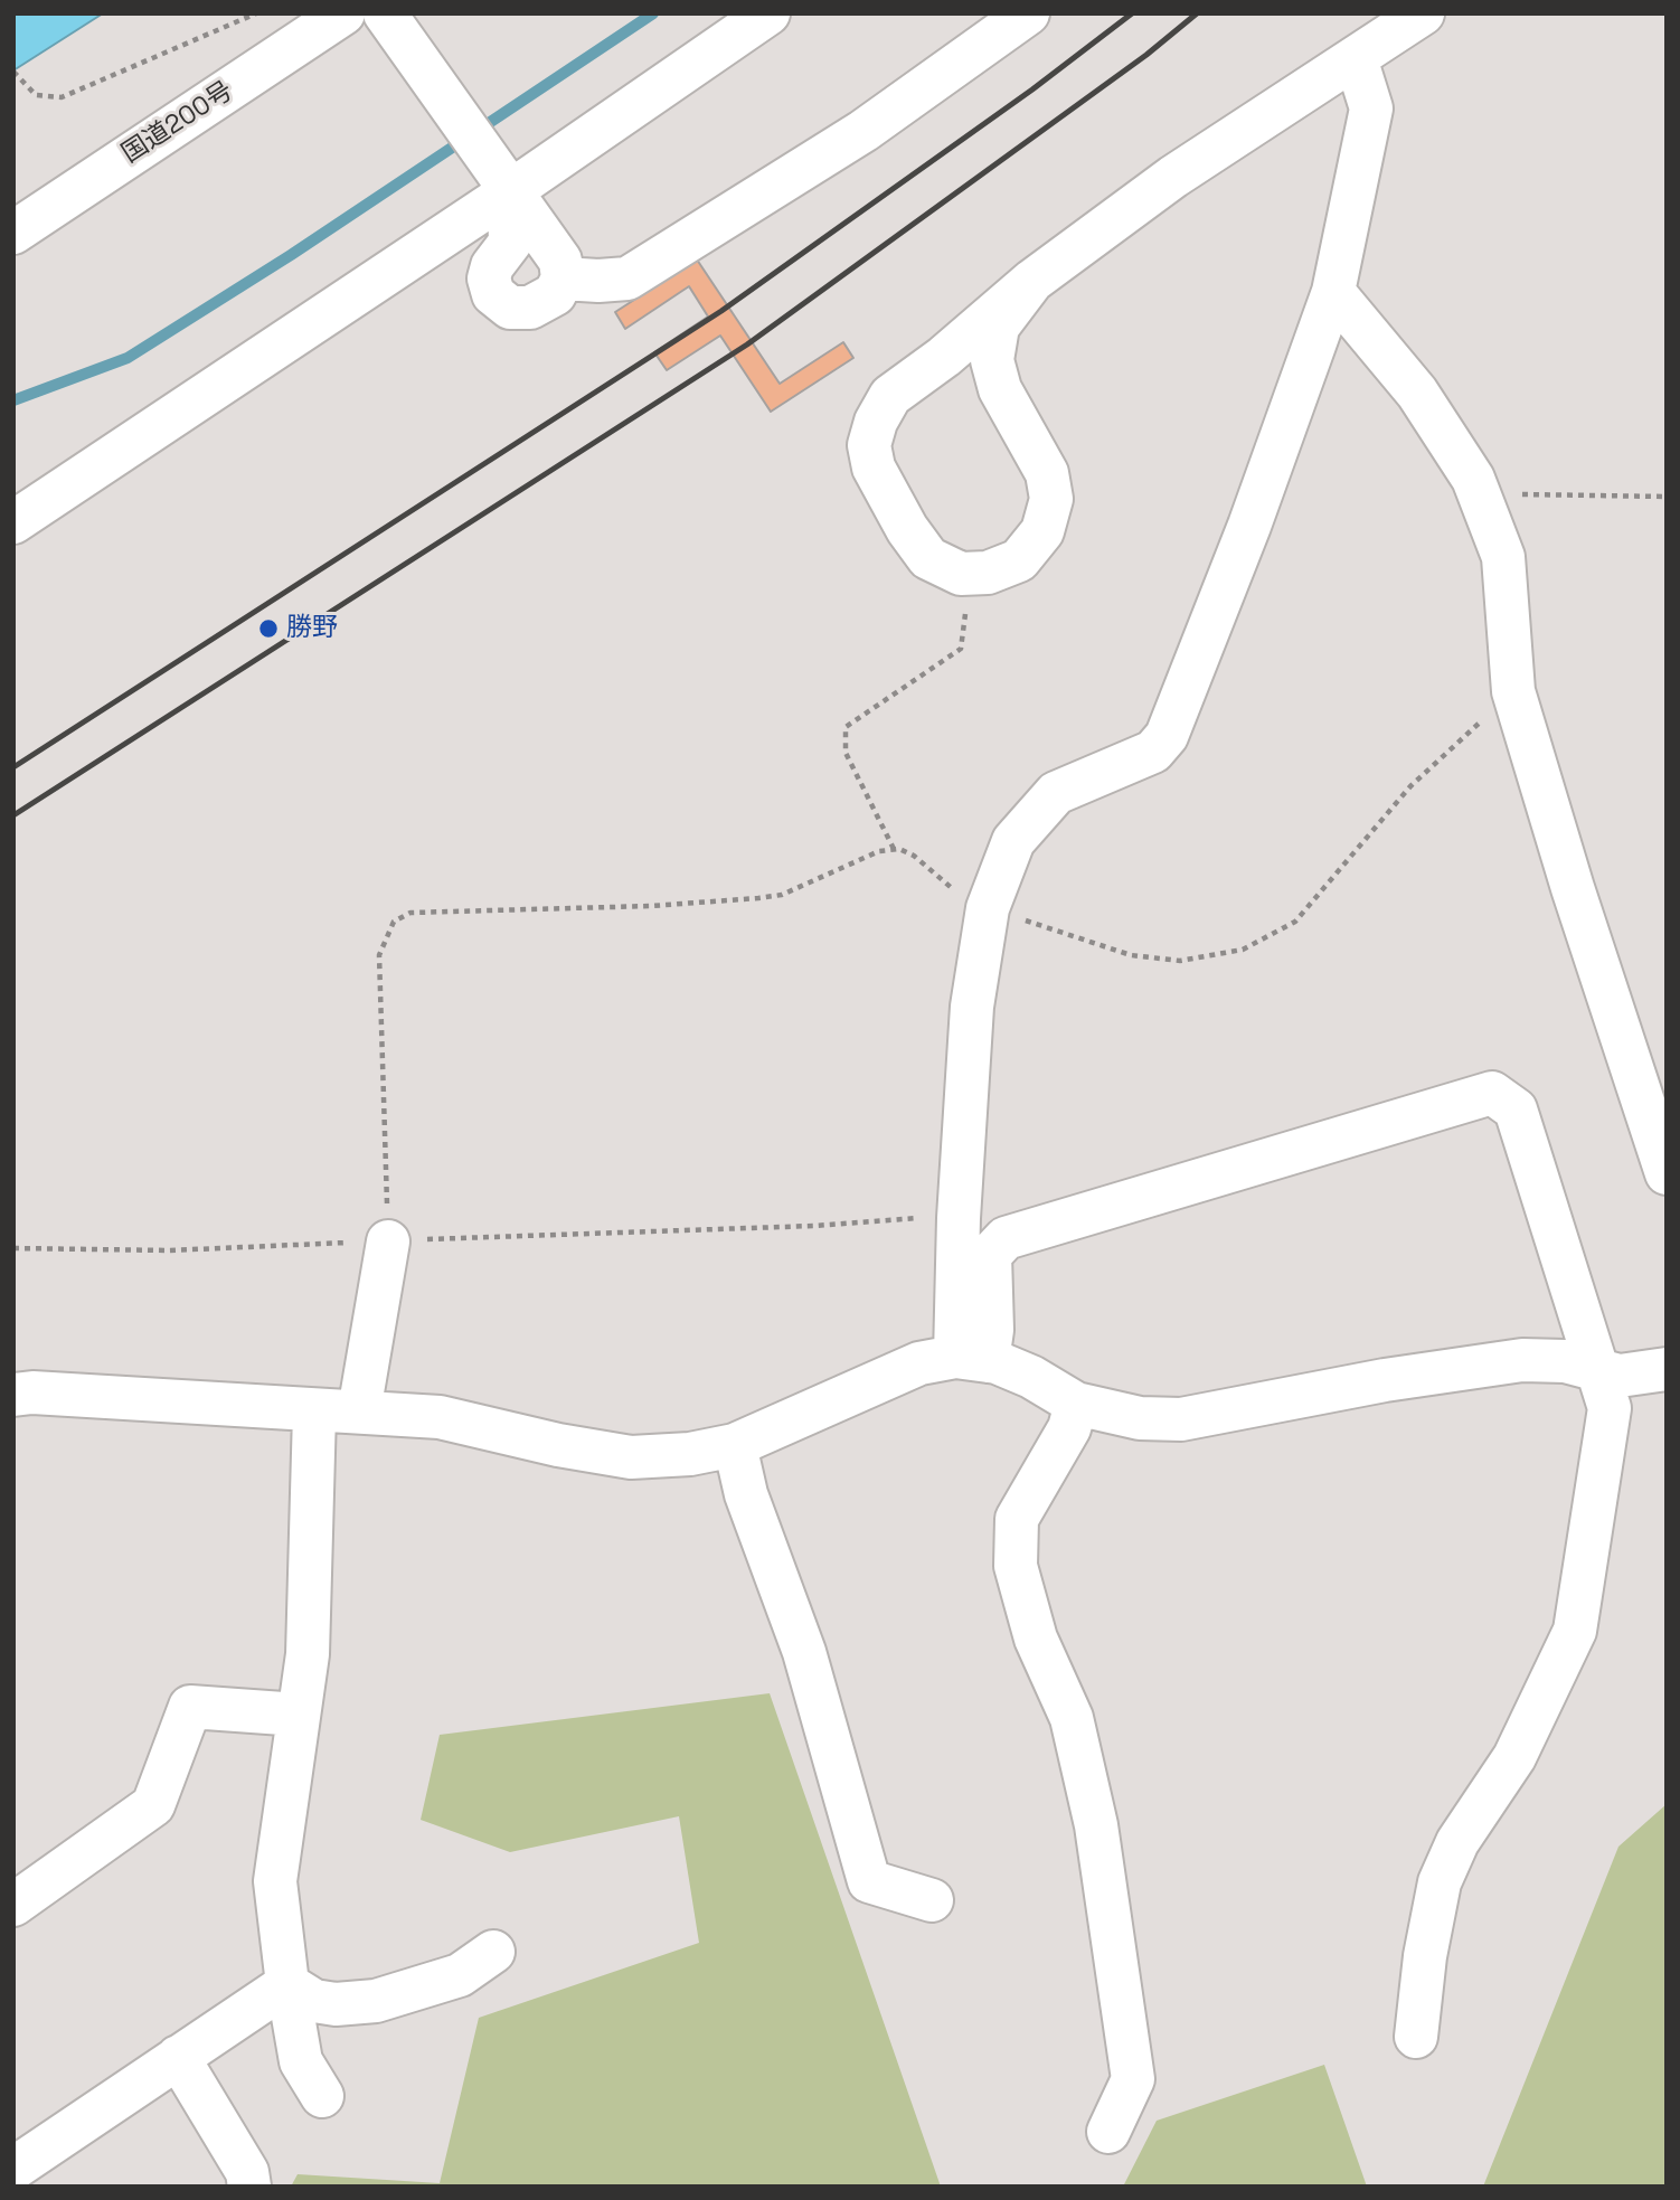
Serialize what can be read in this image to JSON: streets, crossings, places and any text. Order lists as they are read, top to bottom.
{
  "streets": {
    "main road": ["国道200号"]
  },
  "places": ["勝野"]
}
